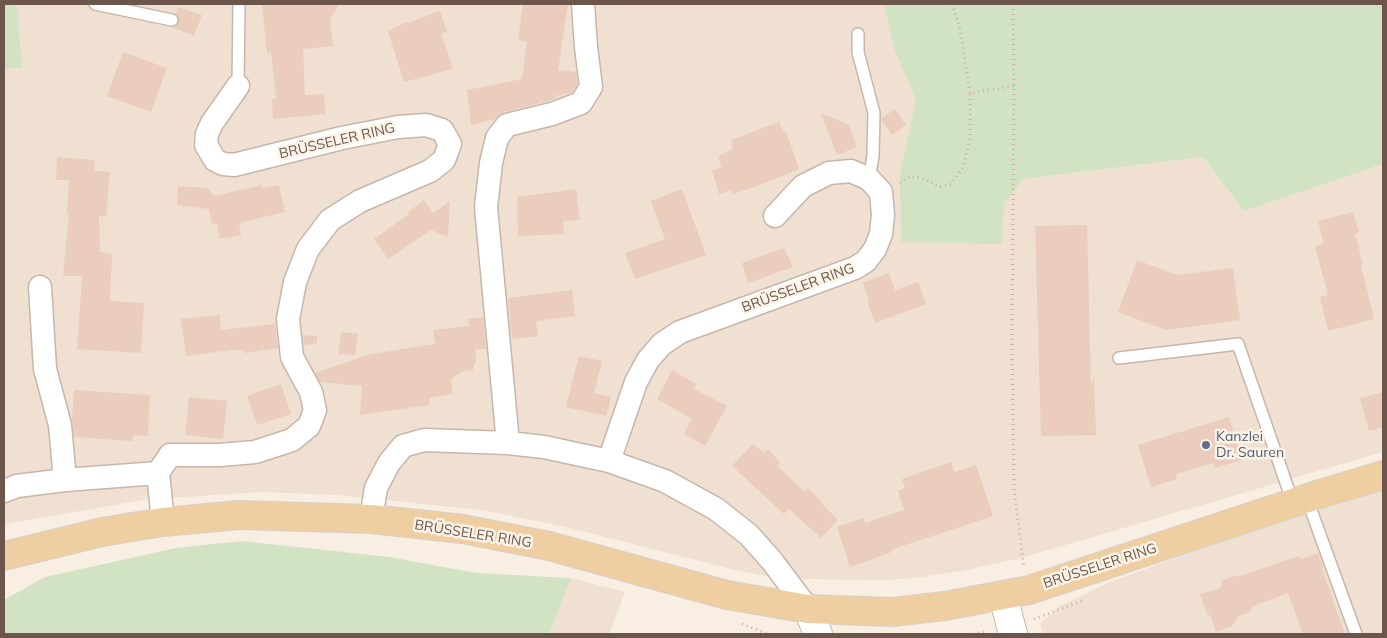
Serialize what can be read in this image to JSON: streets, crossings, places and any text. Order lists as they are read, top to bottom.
{
  "streets": {
    "main road": ["BRÜSSELER RING"]
  },
  "places": ["Kanzlei Dr. Sauren"]
}
